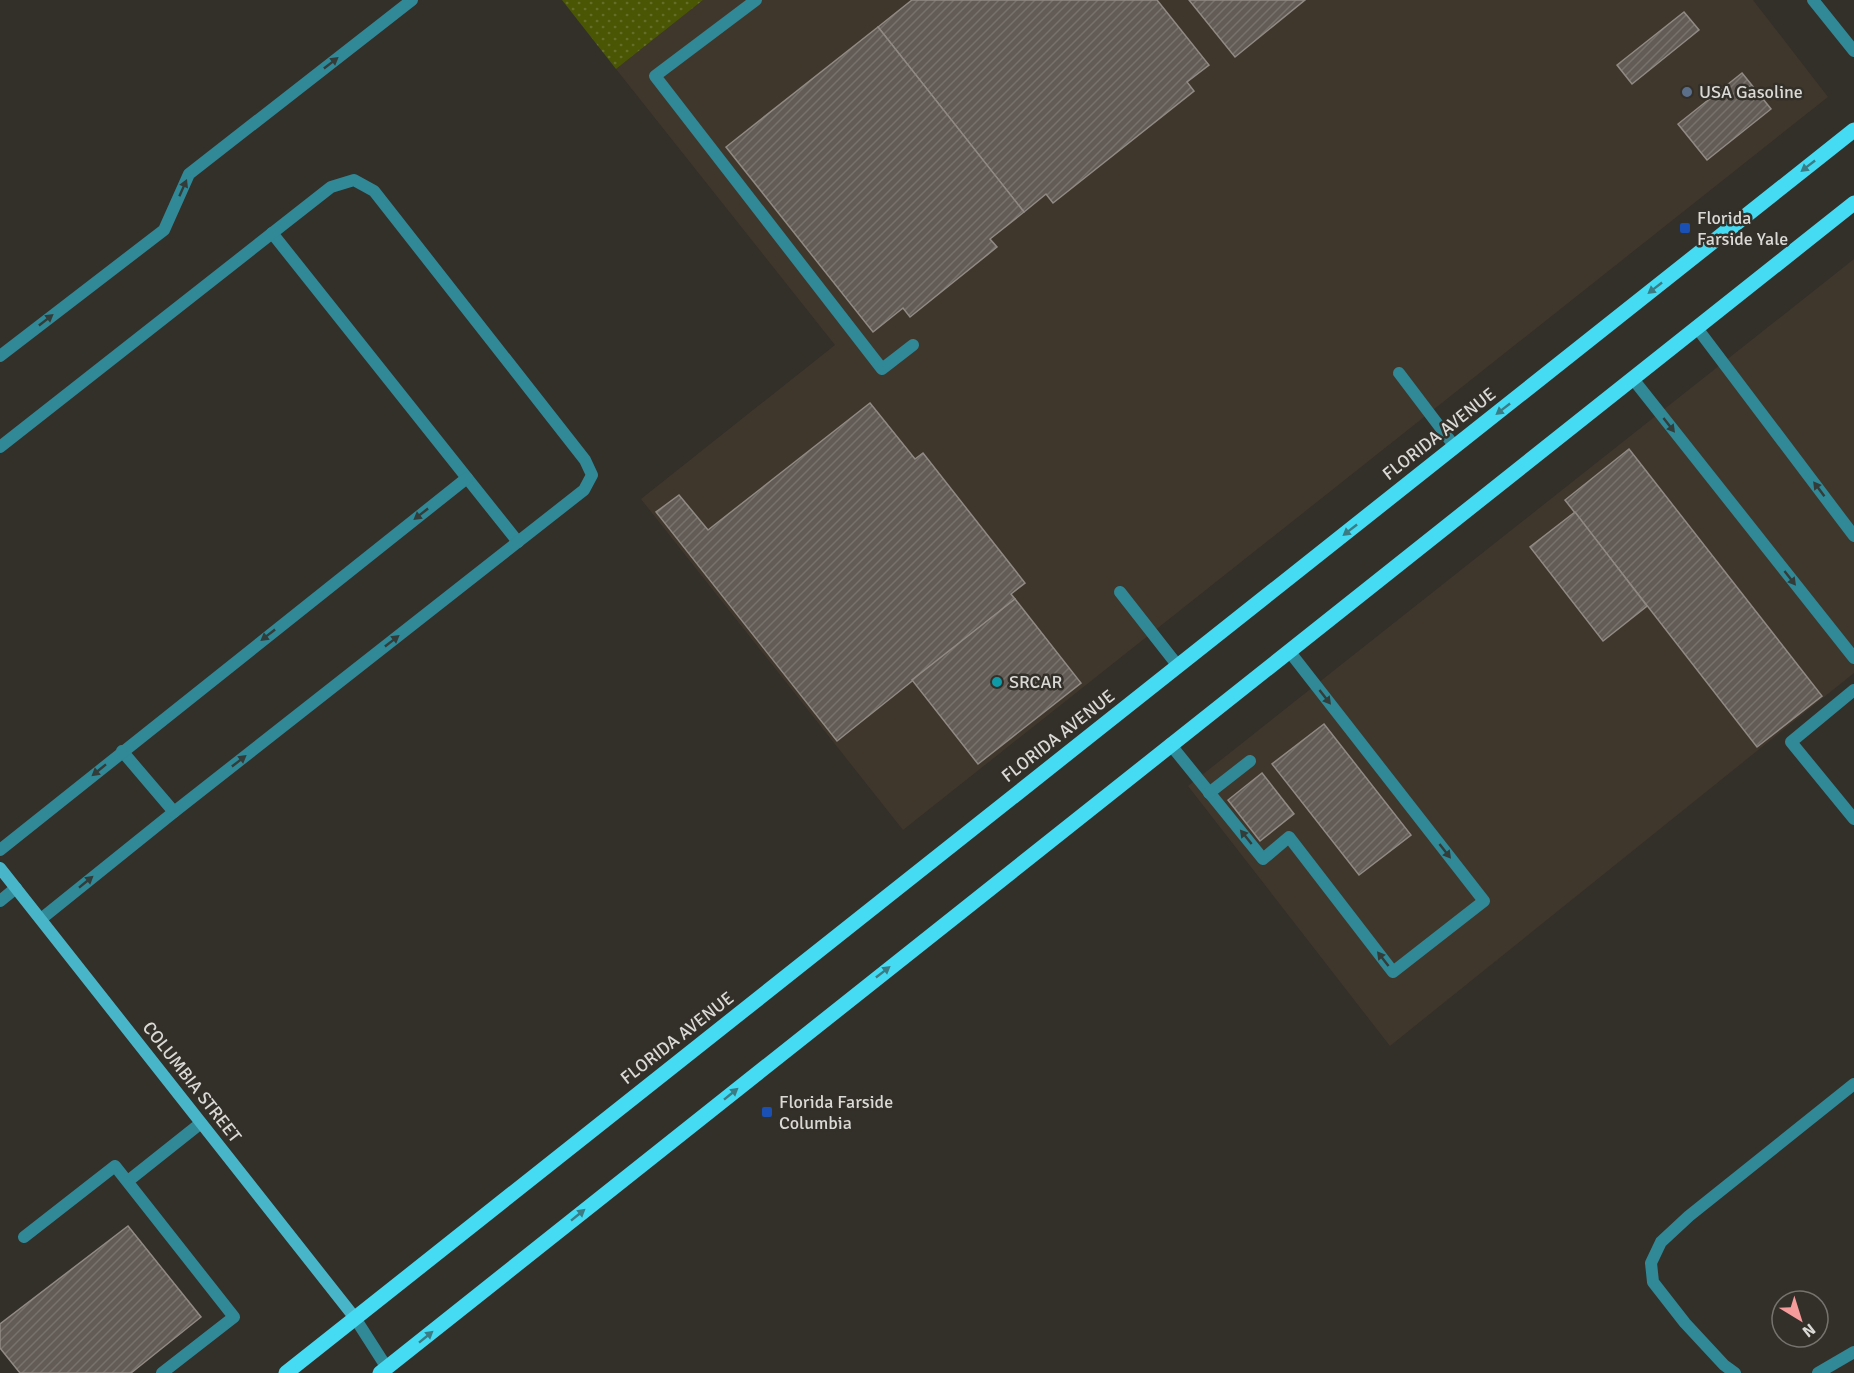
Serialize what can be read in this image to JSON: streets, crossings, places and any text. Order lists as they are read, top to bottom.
{
  "streets": {
    "main road": ["FLORIDA AVENUE"],
    "street": ["COLUMBIA STREET"]
  },
  "crossings": [
    ["FLORIDA AVENUE", "COLUMBIA STREET"]
  ],
  "places": {
    "other": ["USA Gasoline", "SRCAR"],
    "transit": ["Florida Farside Yale", "Florida Farside Columbia"]
  },
  "north": "bottom right"
}
